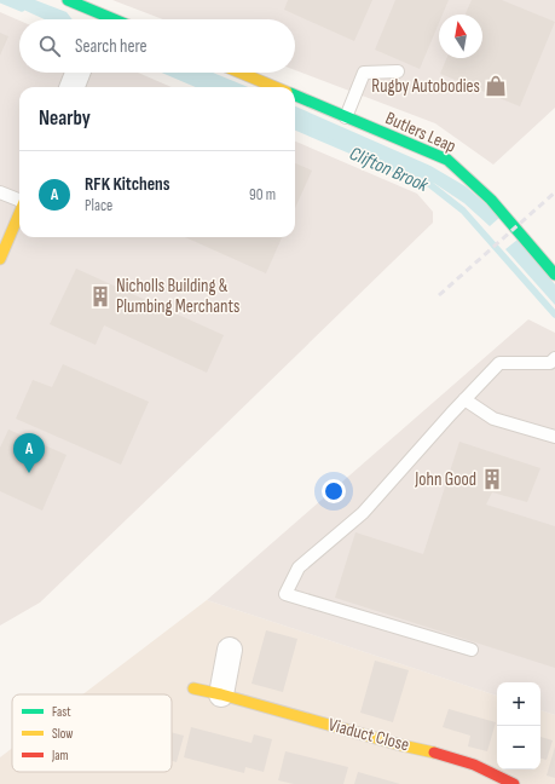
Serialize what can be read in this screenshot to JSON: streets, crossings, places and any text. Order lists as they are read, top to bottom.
{
  "streets": {
    "street": ["Butlers Leap", "Viaduct Close"]
  },
  "water": ["Clifton Brook"],
  "places": {
    "shop": ["Rugby Autobodies"],
    "building": ["Nicholls Building & Plumbing Merchants", "John Good"]
  },
  "legend": ["Fast", "Slow", "Jam"],
  "north": "top",
  "page": {
    "search": "Search here",
    "heading": "Nearby",
    "list": [
      {
        "mark": "A",
        "name": "RFK Kitchens",
        "note": "Place",
        "value": "90 m"
      }
    ],
    "pins": "A",
    "map_buttons": ["+", "−"]
  }
}
